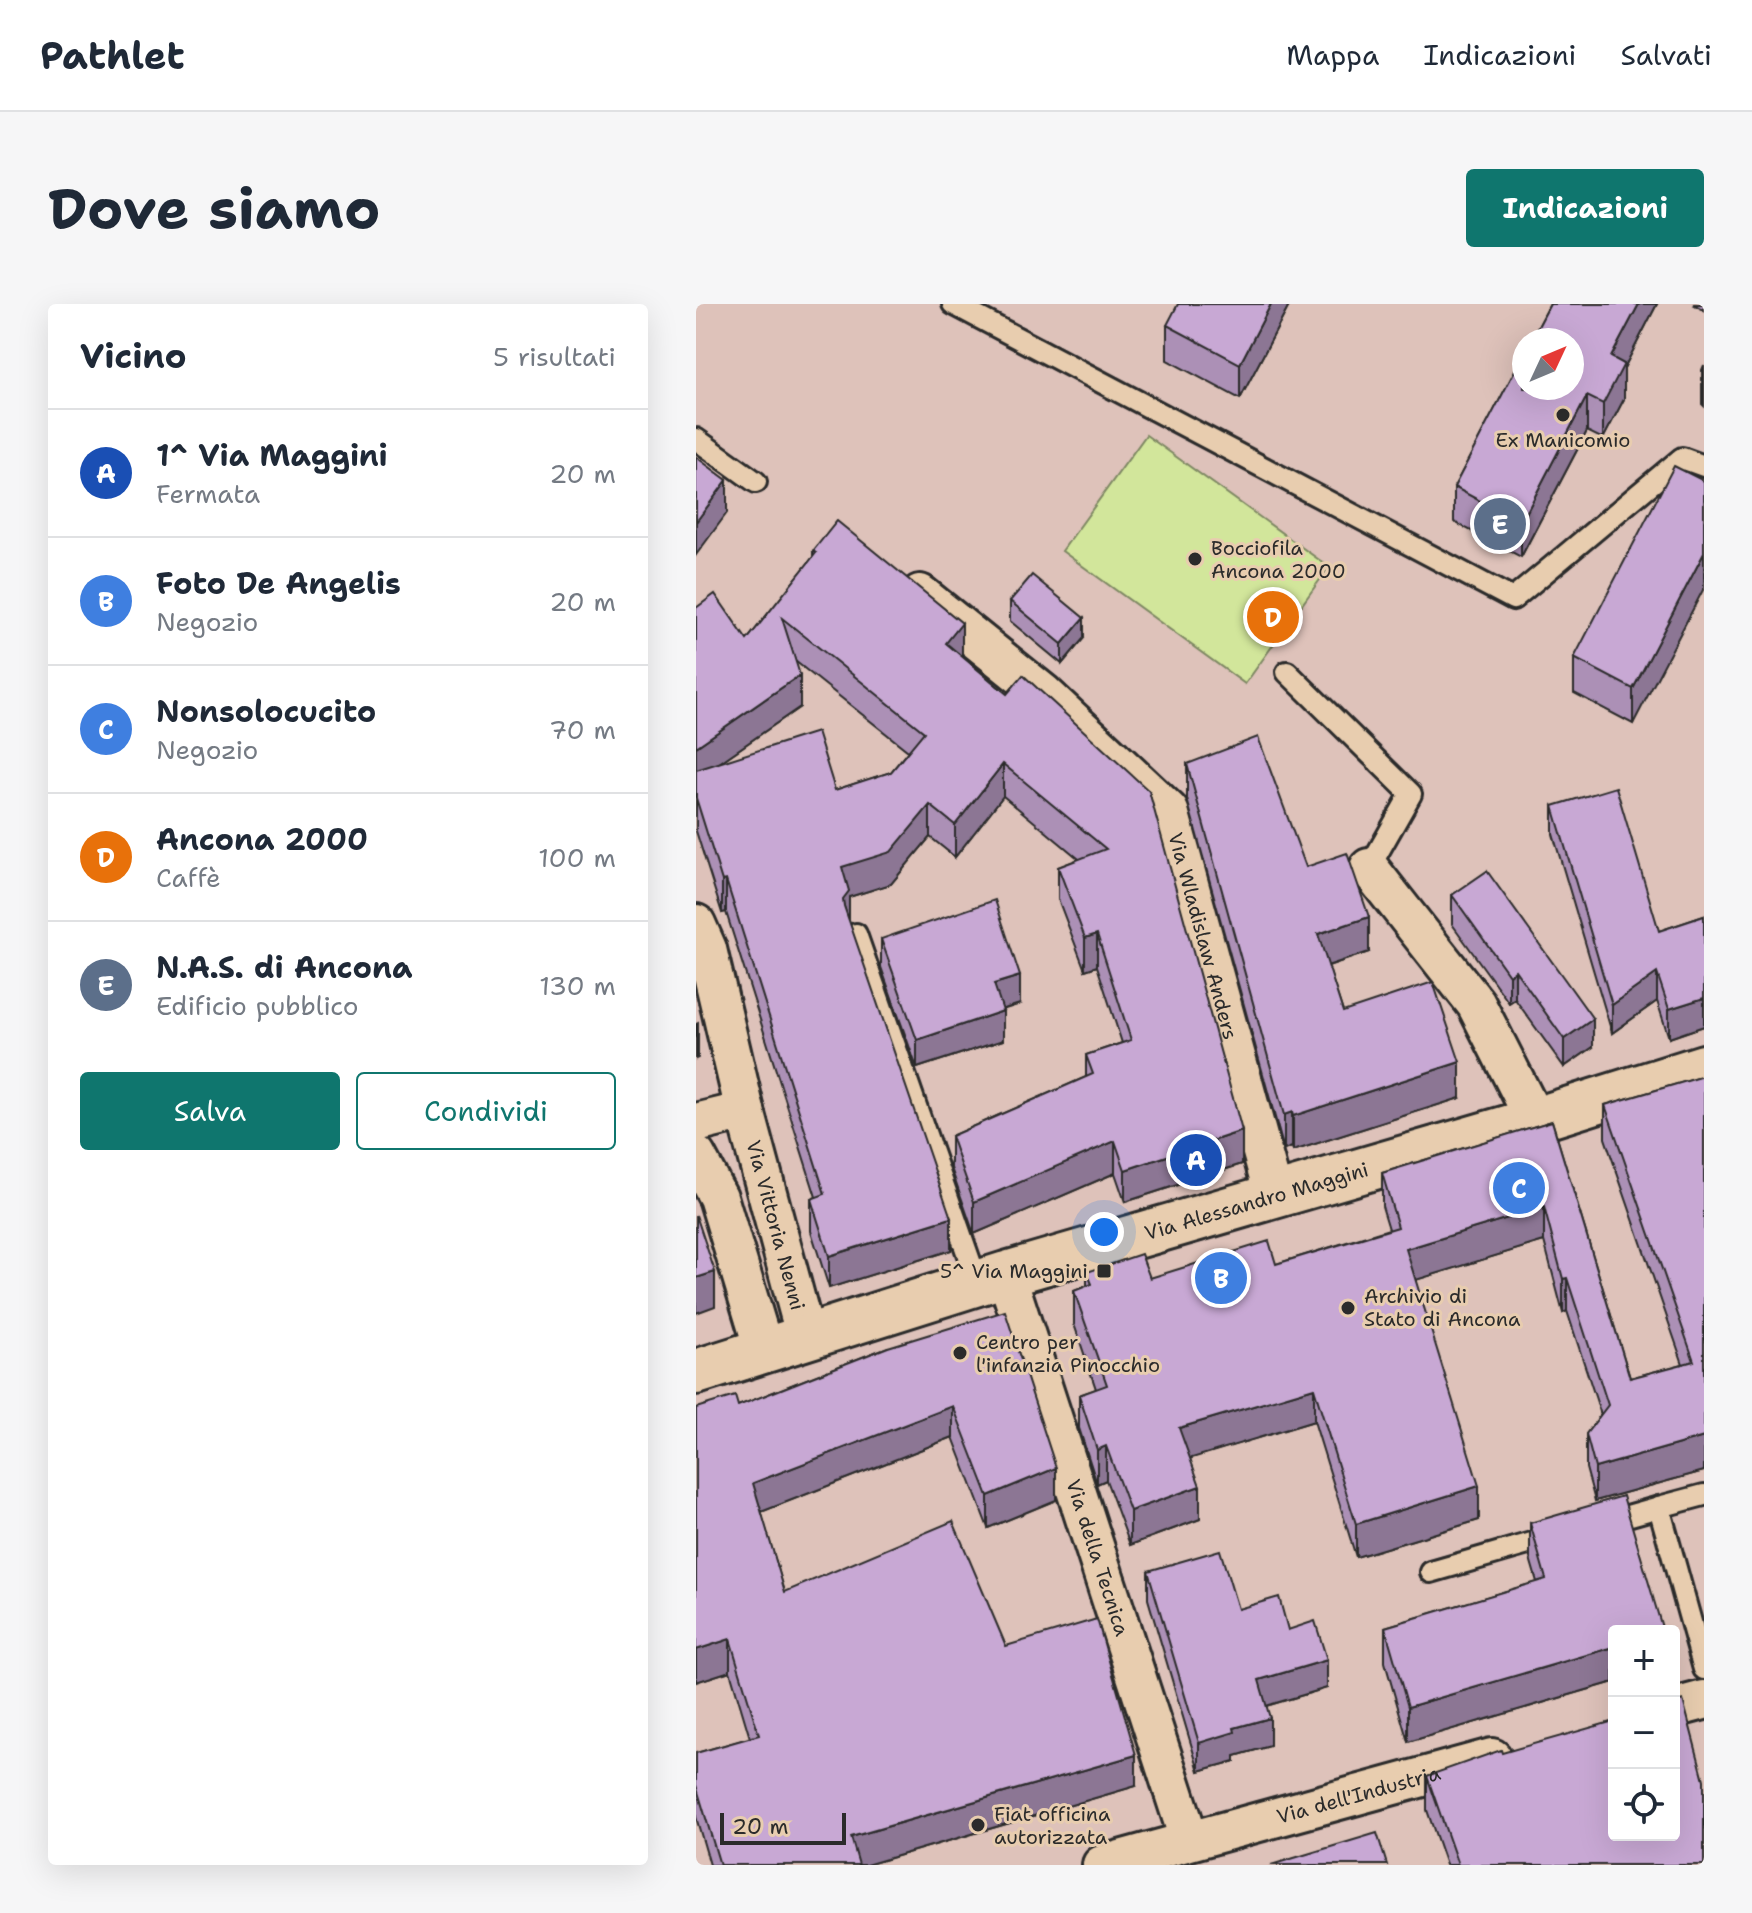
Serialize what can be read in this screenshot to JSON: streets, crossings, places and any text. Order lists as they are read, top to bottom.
{
  "streets": {
    "main road": ["Via Alessandro Maggini"],
    "street": [
      "Via Wladislaw Anders",
      "Via Vittoria Nenni",
      "Via della Tecnica",
      "Via dell'Industria"
    ]
  },
  "crossings": [
    ["Via Wladislaw Anders", "Via Alessandro Maggini"],
    ["Via Alessandro Maggini", "Via Vittoria Nenni"],
    ["Via Alessandro Maggini", "Via della Tecnica"],
    ["Via della Tecnica", "Via dell'Industria"]
  ],
  "places": {
    "other": [
      "Ex Manicomio",
      "Bocciofila Ancona 2000",
      "Archivio di Stato di Ancona",
      "Centro per l'infanzia Pinocchio",
      "Fiat officina autorizzata"
    ],
    "transit": ["5^ Via Maggini"]
  },
  "scale_bar": "20 m",
  "north": "top right",
  "page": {
    "header": "Pathlet",
    "nav": ["Mappa", "Indicazioni", "Salvati"],
    "buttons": [
      "Indicazioni",
      ["Salva", "Condividi"]
    ],
    "title": "Dove siamo",
    "heading": ["Vicino", "5 risultati"],
    "list": [
      {
        "mark": "A",
        "name": "1^ Via Maggini",
        "note": "Fermata",
        "value": "20 m"
      },
      {
        "mark": "B",
        "name": "Foto De Angelis",
        "note": "Negozio",
        "value": "20 m"
      },
      {
        "mark": "C",
        "name": "Nonsolocucito",
        "note": "Negozio",
        "value": "70 m"
      },
      {
        "mark": "D",
        "name": "Ancona 2000",
        "note": "Caffè",
        "value": "100 m"
      },
      {
        "mark": "E",
        "name": "N.A.S. di Ancona",
        "note": "Edificio pubblico",
        "value": "130 m"
      }
    ],
    "pins": [
      "E",
      "D",
      "A",
      "C",
      "B"
    ],
    "map_buttons": ["+", "−"],
    "scale": "20 m"
  }
}
